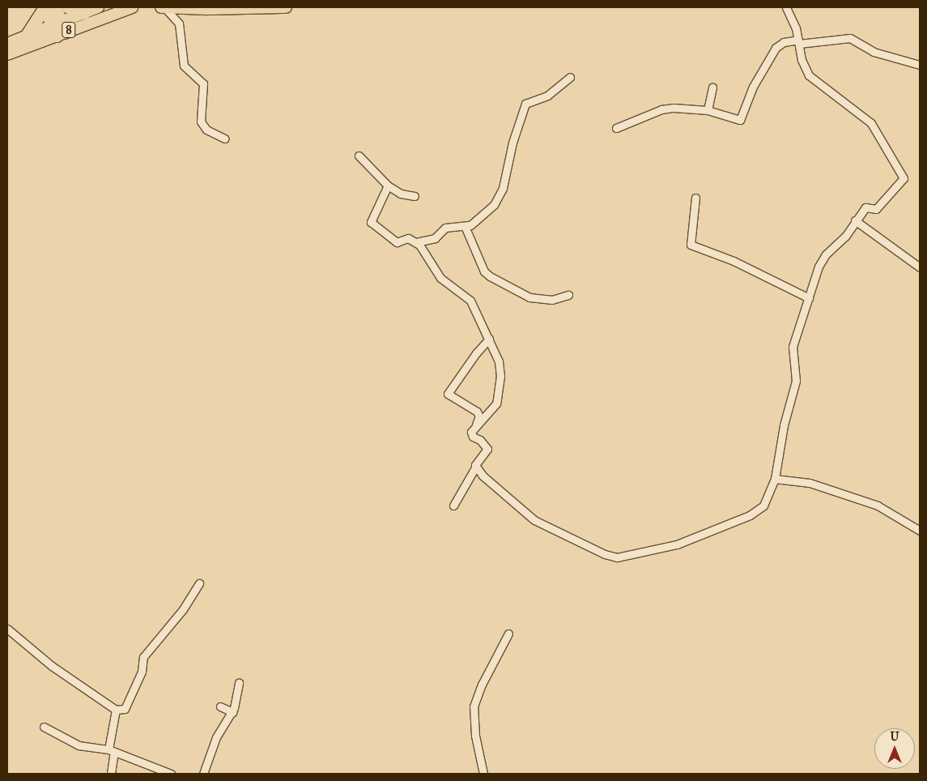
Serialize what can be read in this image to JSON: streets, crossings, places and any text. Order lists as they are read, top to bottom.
{
  "streets": {
    "highway": ["8"]
  },
  "north": "top"
}
